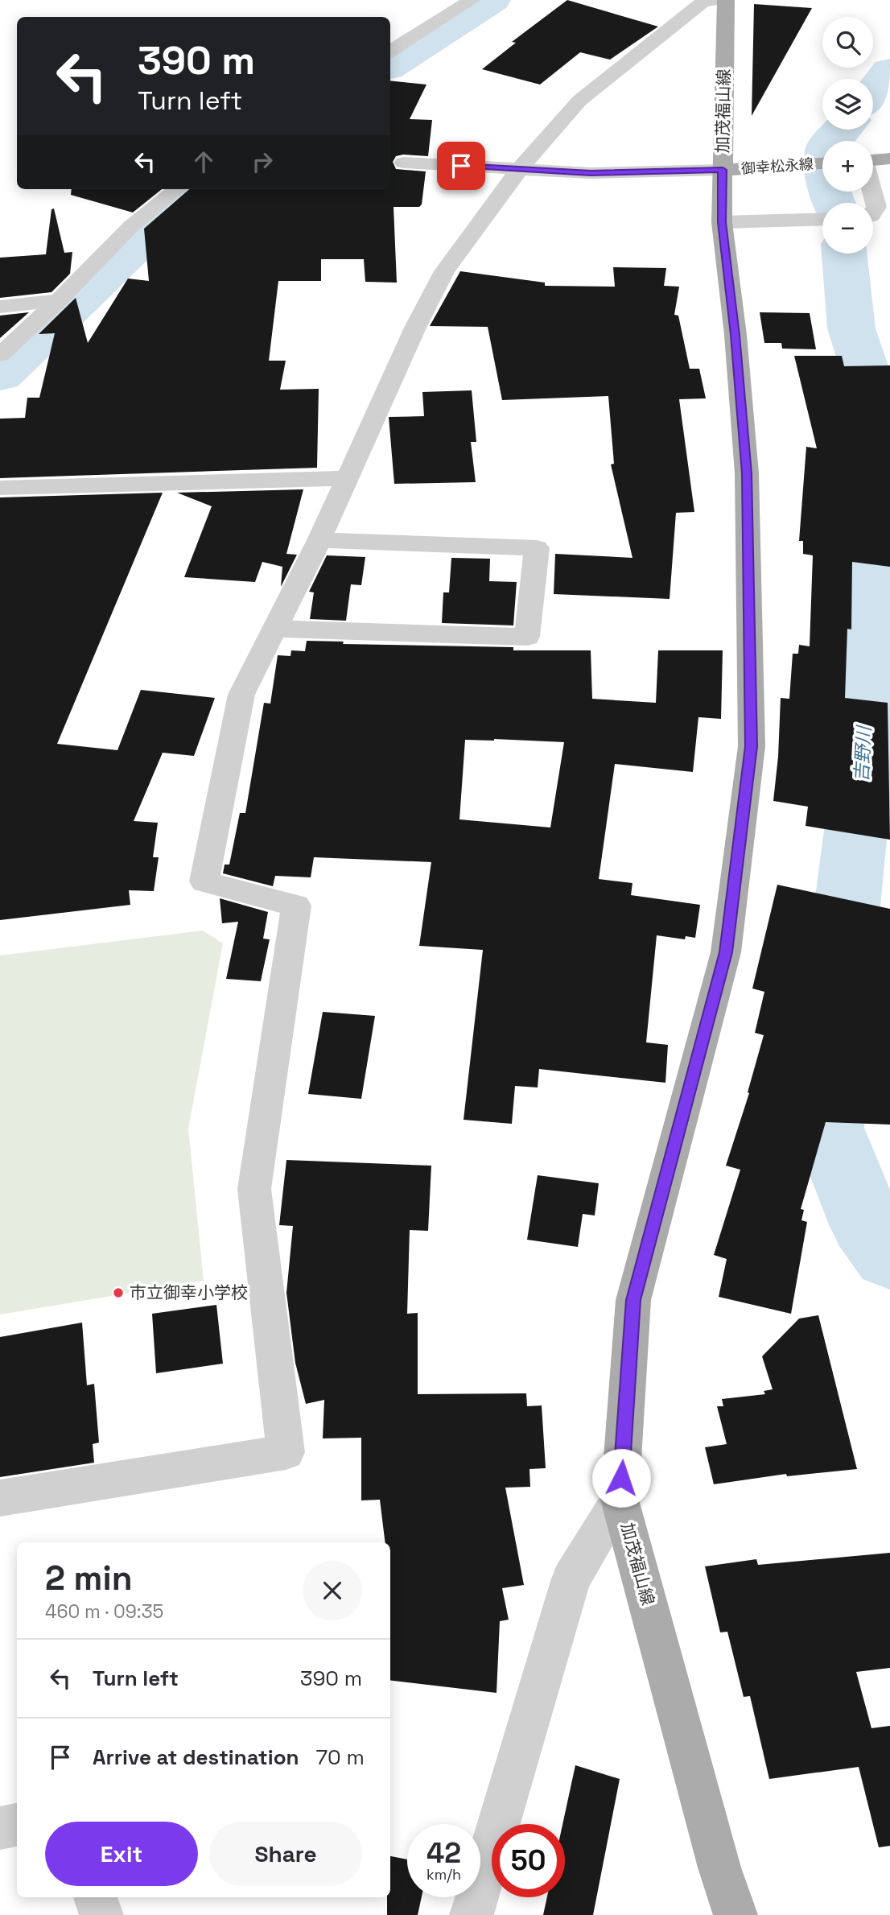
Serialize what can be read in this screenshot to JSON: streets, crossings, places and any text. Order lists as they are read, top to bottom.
{
  "streets": {
    "main road": ["加茂福山線", "御幸松永線"]
  },
  "crossings": [
    ["加茂福山線", "御幸松永線"]
  ],
  "water": ["吉野川"],
  "places": ["市立御幸小学校"],
  "page": {
    "map_buttons": ["+", "−"],
    "turn": ["390 m", "Turn left"],
    "heading": ["2 min", "460 m · 09:35"],
    "list": [
      {
        "name": "Turn left",
        "value": "390 m"
      },
      {
        "name": "Arrive at destination",
        "value": "70 m"
      }
    ],
    "buttons": ["Exit", "Share"],
    "speed": "42 km/h",
    "limit": "50"
  }
}
